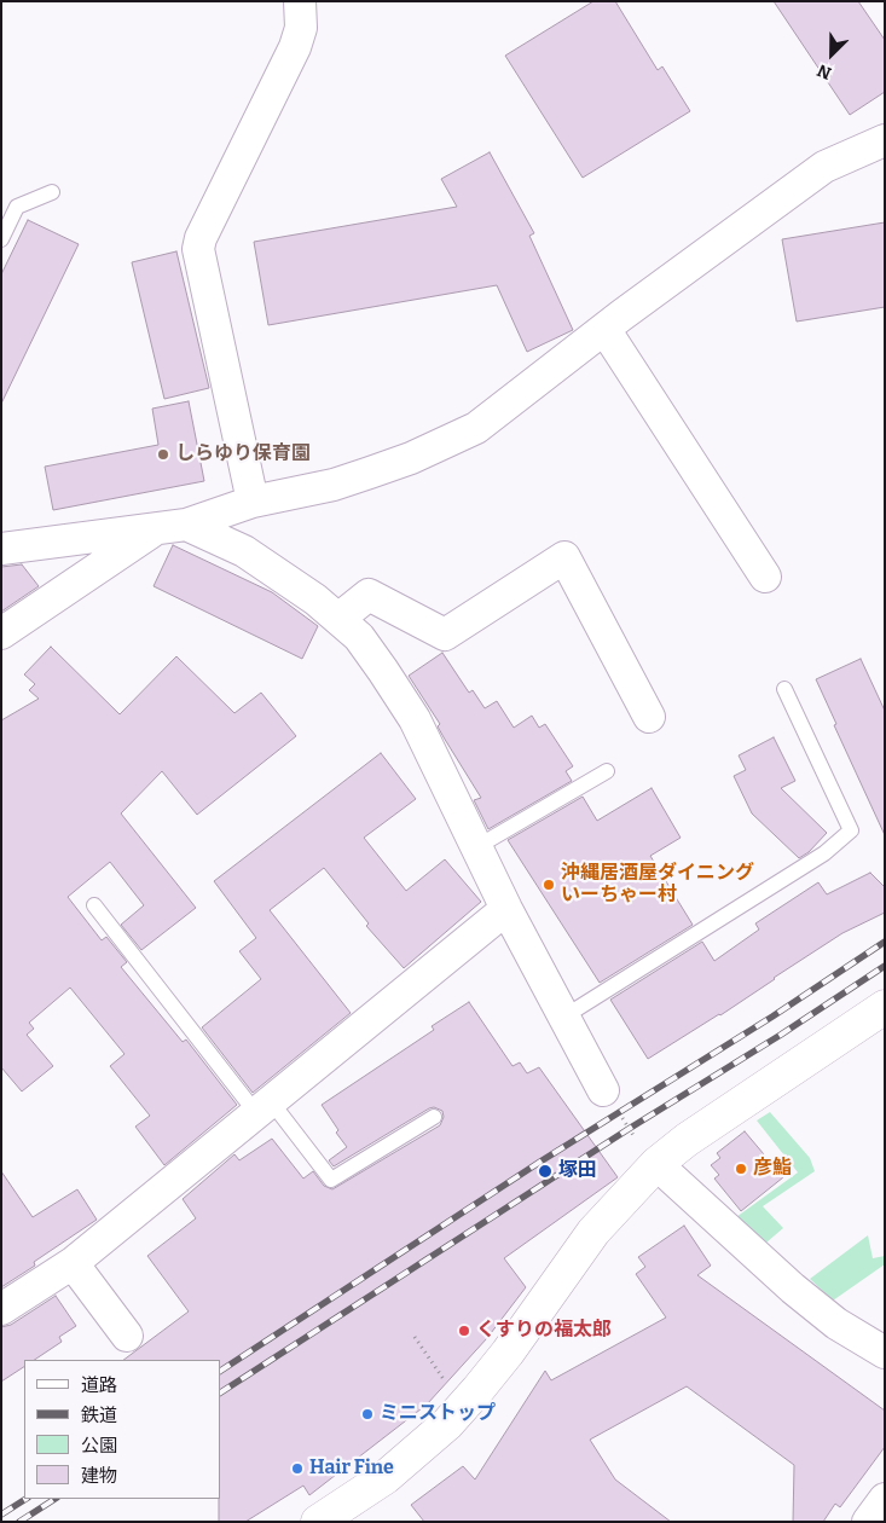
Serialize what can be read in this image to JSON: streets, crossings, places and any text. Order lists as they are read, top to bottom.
{
  "places": [
    "しらゆり保育園",
    "沖縄居酒屋ダイニング いーちゃー村",
    "彦鮨",
    "塚田",
    "くすりの福太郎",
    "ミニストップ",
    "Hair Fine"
  ],
  "legend": [
    "道路",
    "鉄道",
    "公園",
    "建物"
  ],
  "north": "bottom left"
}
